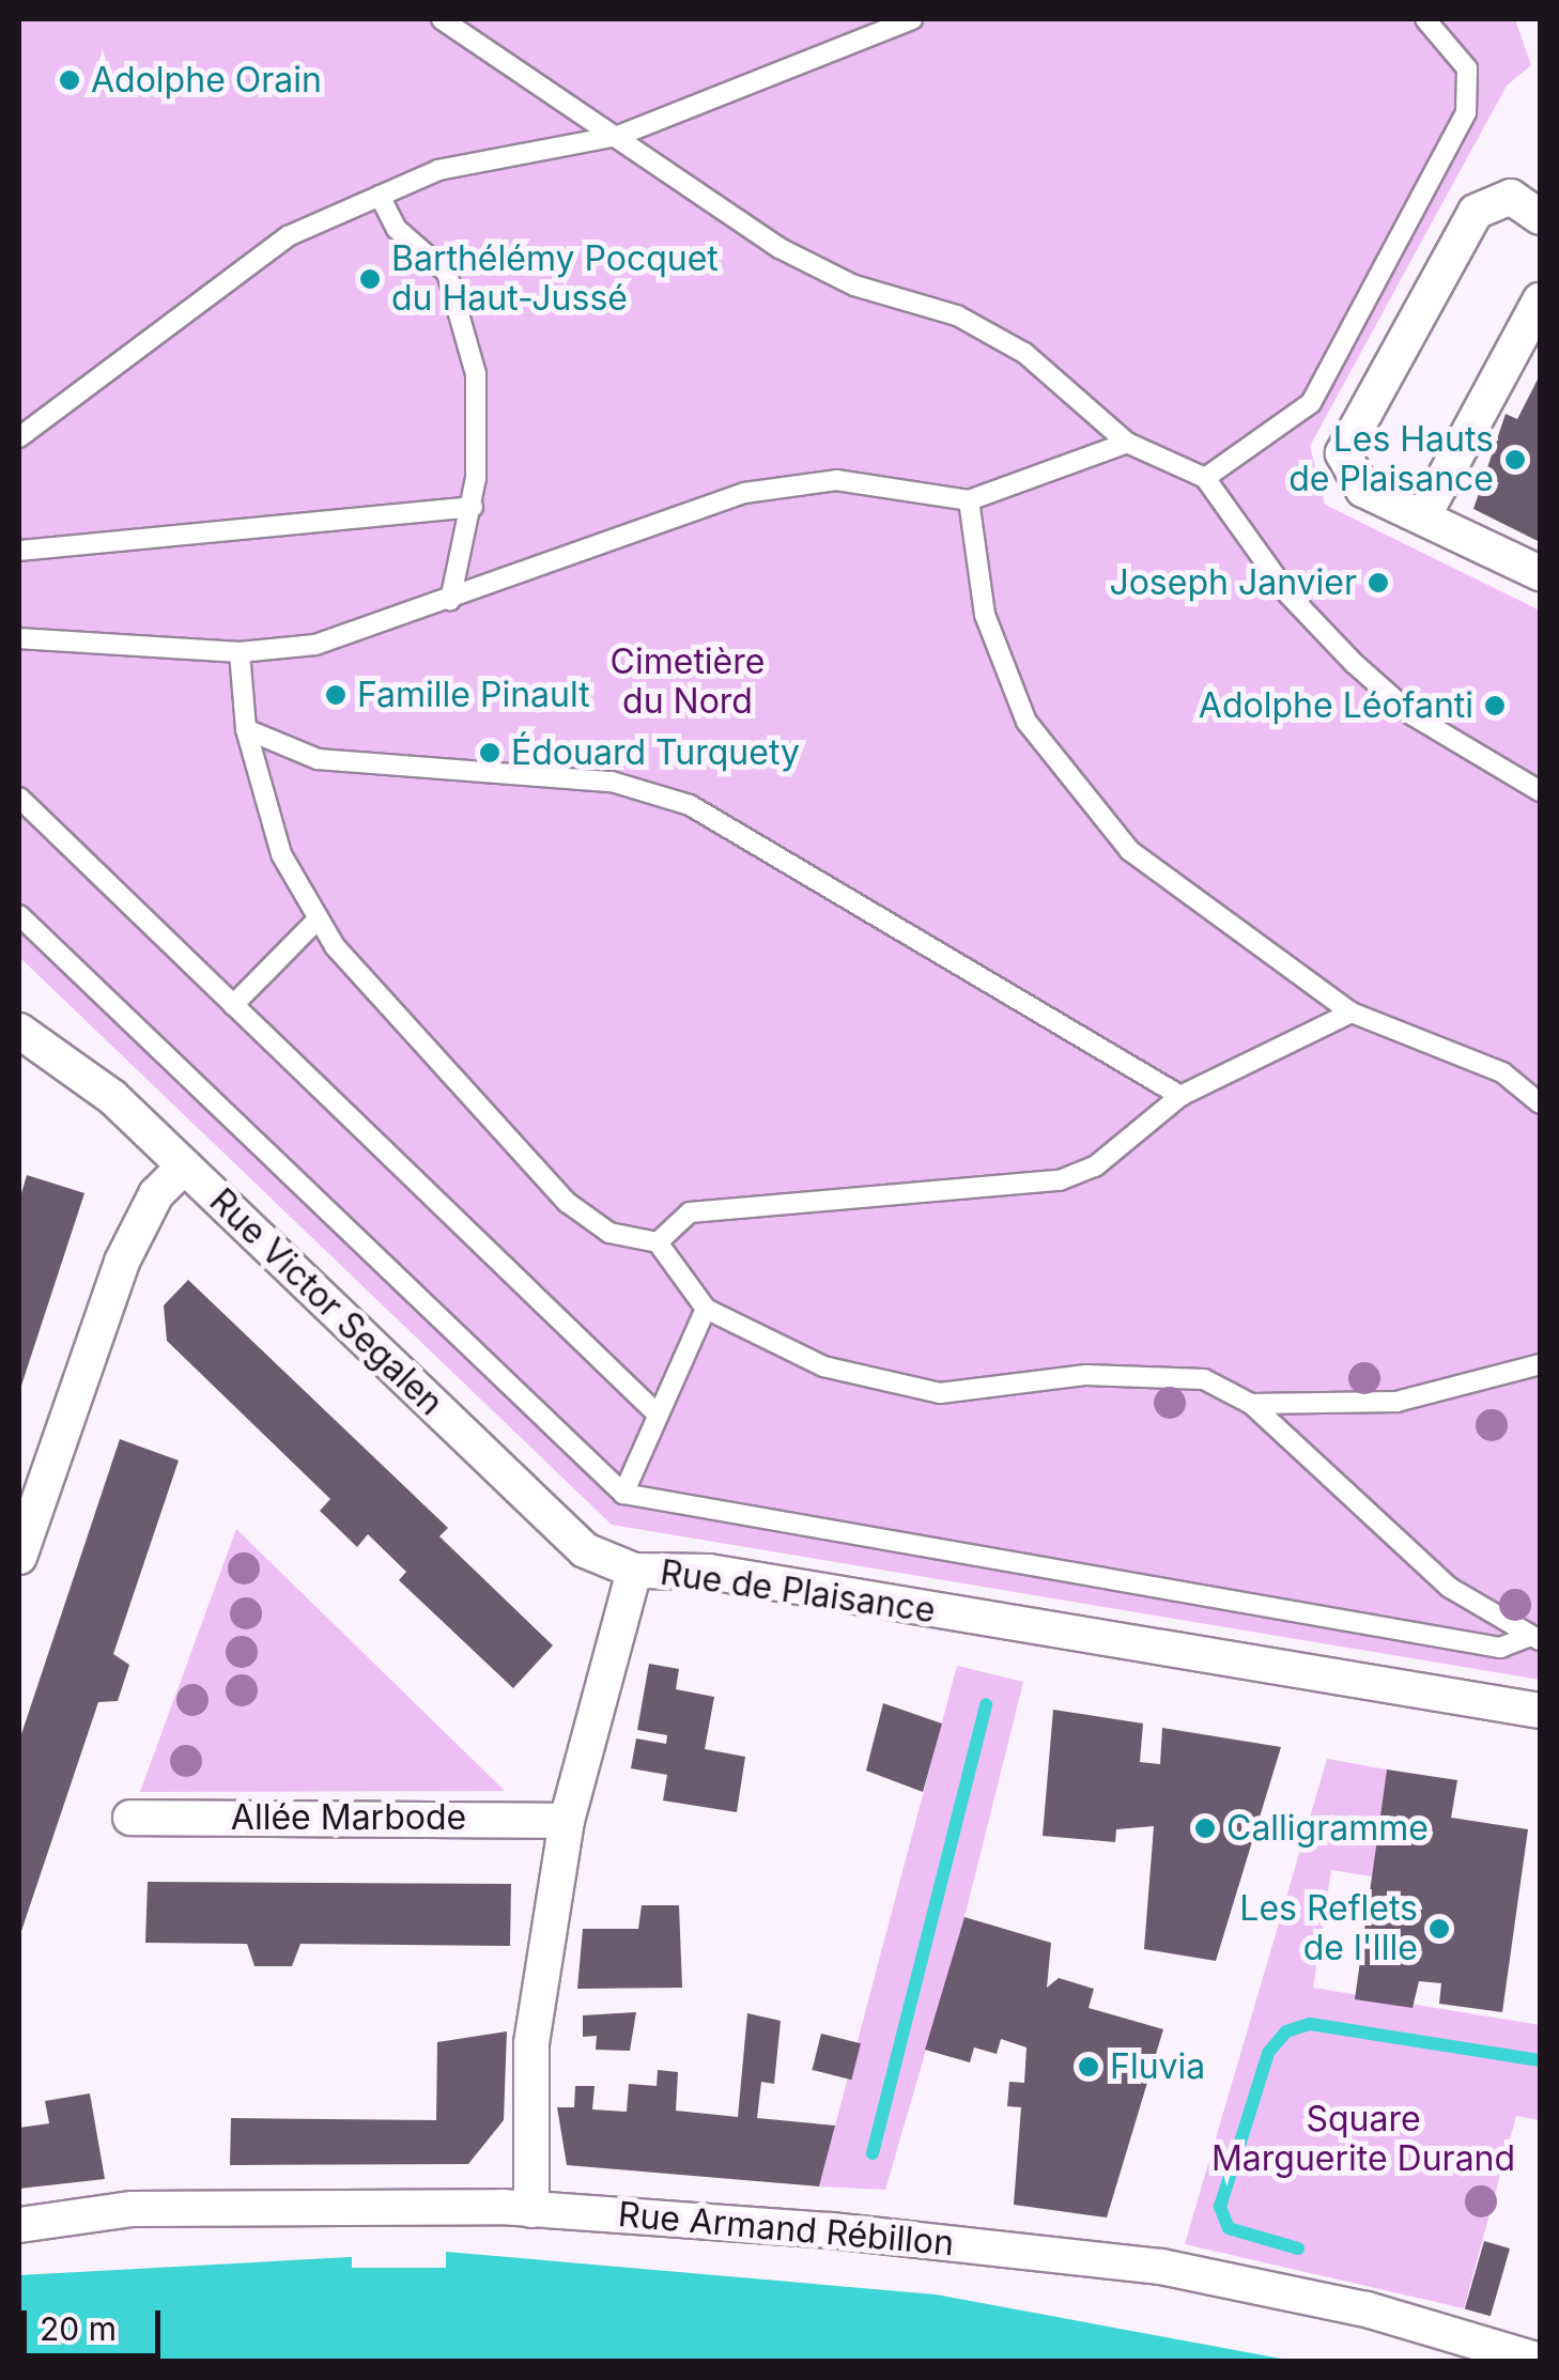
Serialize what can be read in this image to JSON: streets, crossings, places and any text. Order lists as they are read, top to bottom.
{
  "streets": {
    "street": [
      "Rue Victor Segalen",
      "Rue de Plaisance",
      "Allée Marbode",
      "Rue Armand Rébillon"
    ]
  },
  "crossings": [
    ["Rue Victor Segalen", "Rue de Plaisance"],
    ["Rue de Plaisance", "Allée Marbode"],
    ["Rue de Plaisance", "Rue Armand Rébillon"]
  ],
  "parks": ["Cimetière du Nord", "Square Marguerite Durand"],
  "places": [
    "Adolphe Orain",
    "Barthélémy Pocquet du Haut-Jussé",
    "Les Hauts de Plaisance",
    "Joseph Janvier",
    "Famille Pinault",
    "Adolphe Léofanti",
    "Édouard Turquety",
    "Calligramme",
    "Les Reflets de l'Ille",
    "Fluvia"
  ],
  "scale_bar": "20 m"
}
